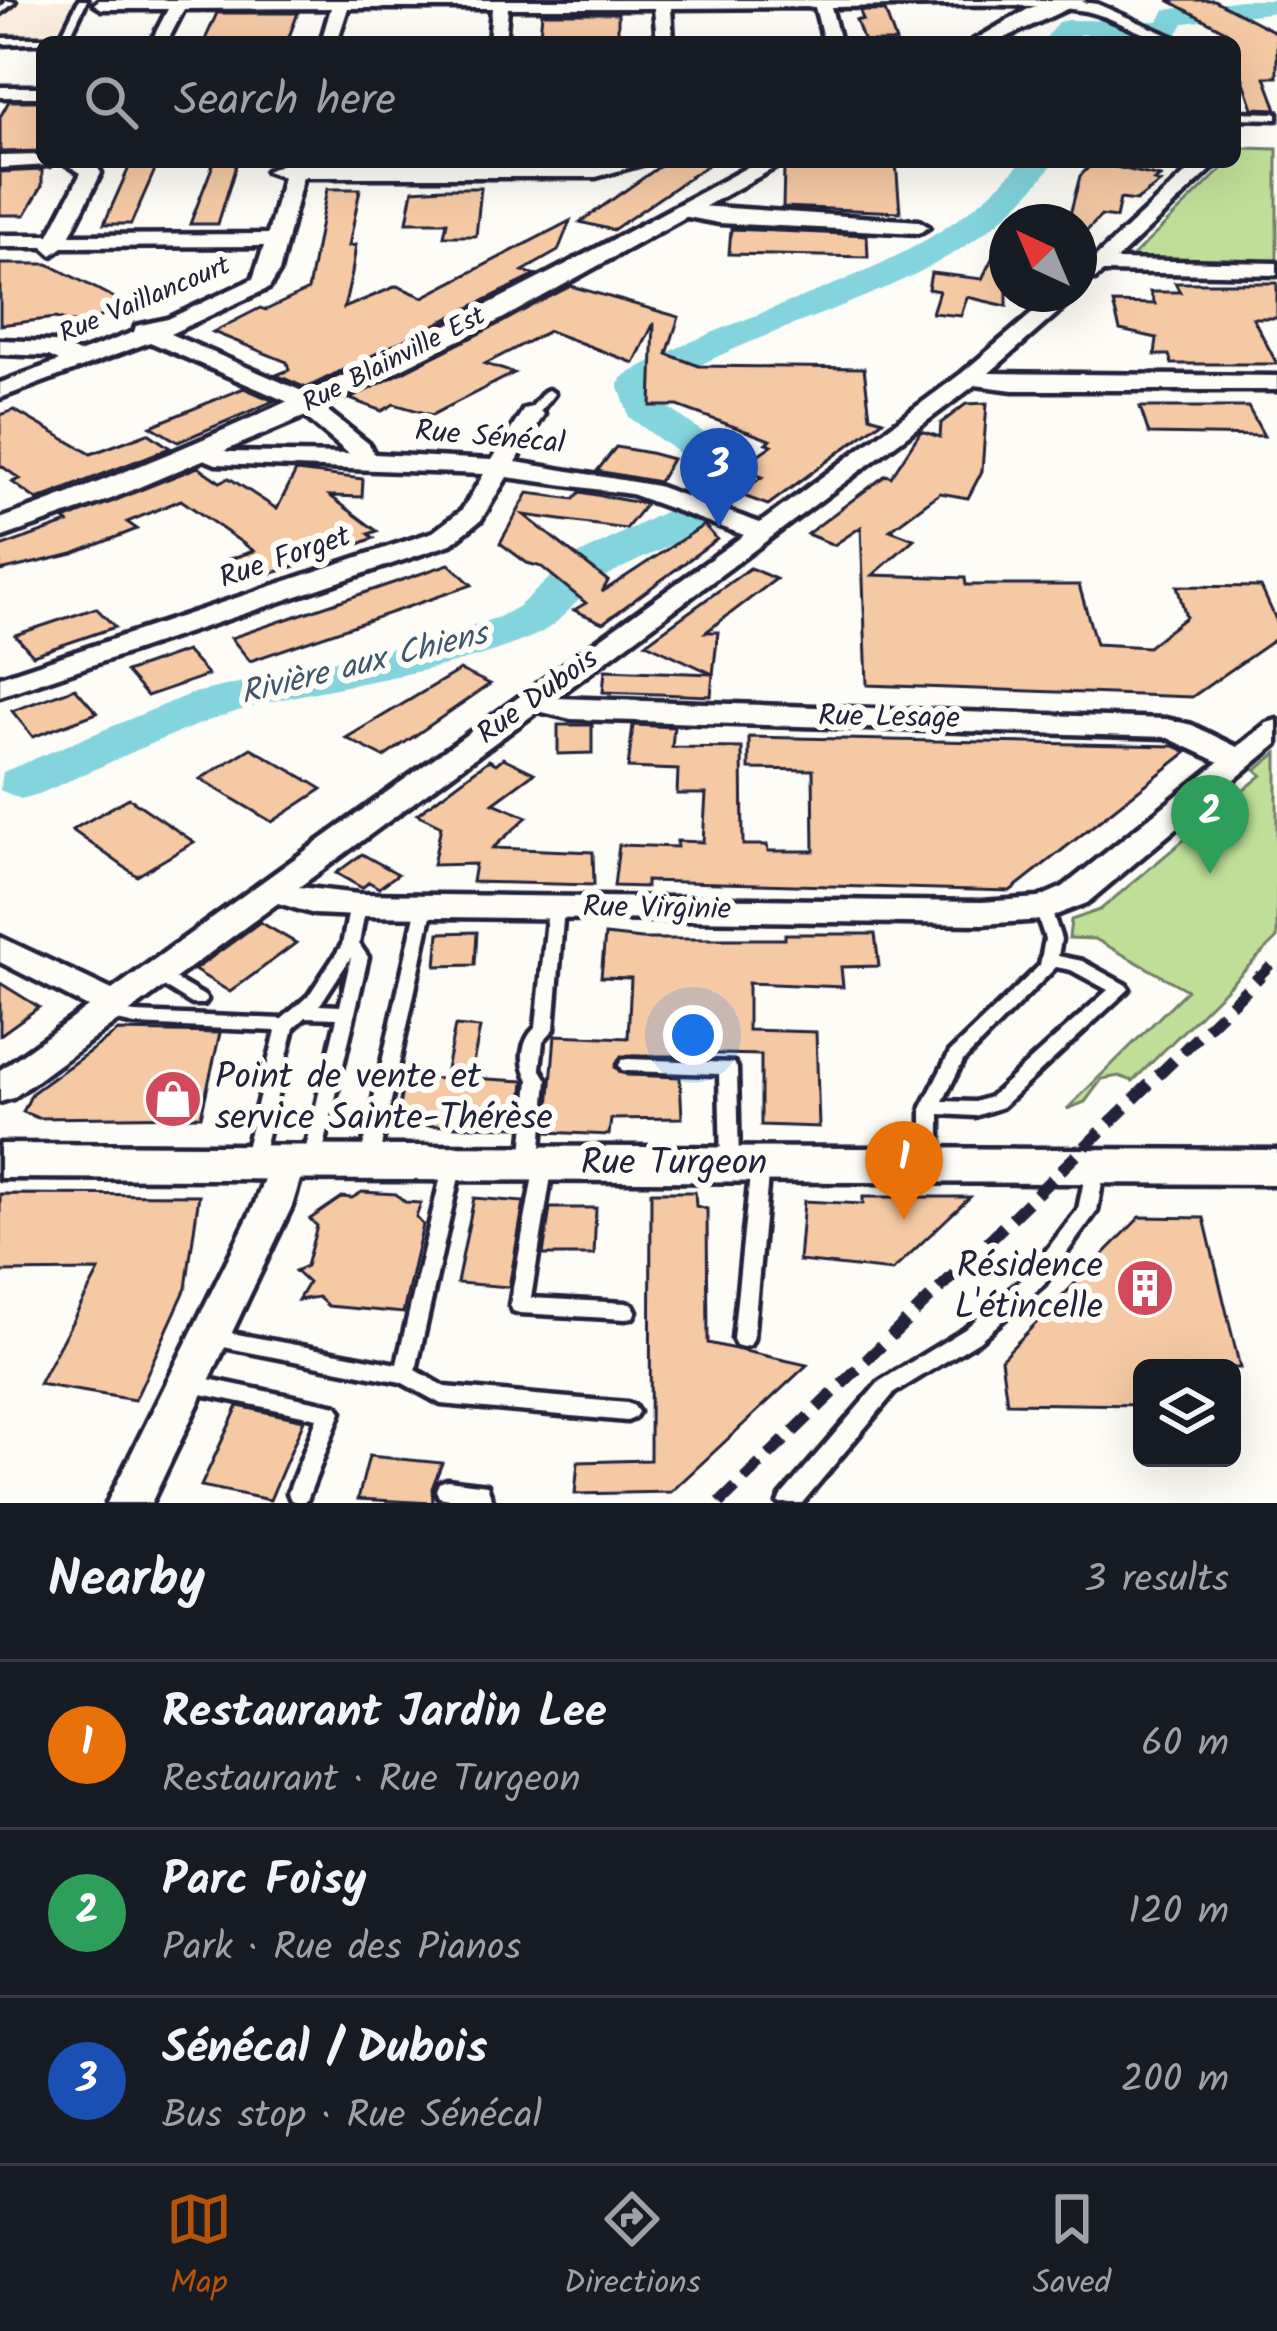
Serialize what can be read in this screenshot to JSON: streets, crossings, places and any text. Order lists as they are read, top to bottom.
{
  "streets": {
    "street": [
      "Rue Vaillancourt",
      "Rue Blainville Est",
      "Rue Sénécal",
      "Rue Forget",
      "Rue Dubois",
      "Rue Lesage",
      "Rue Virginie",
      "Rue Turgeon"
    ]
  },
  "crossings": [
    ["Rue Blainville Est", "Rue Sénécal"],
    ["Rue Sénécal", "Rue Forget"],
    ["Rue Sénécal", "Rue Dubois"],
    ["Rue Dubois", "Rue Lesage"],
    ["Rue Dubois", "Rue Virginie"]
  ],
  "water": ["Rivière aux Chiens"],
  "places": {
    "shop": ["Point de vente et service Sainte-Thérèse"],
    "building": ["Résidence L'étincelle"]
  },
  "north": "top left",
  "page": {
    "search": "Search here",
    "pins": ["3", "2", "1"],
    "heading": ["Nearby", "3 results"],
    "list": [
      {
        "mark": "1",
        "name": "Restaurant Jardin Lee",
        "note": "Restaurant · Rue Turgeon",
        "value": "60 m"
      },
      {
        "mark": "2",
        "name": "Parc Foisy",
        "note": "Park · Rue des Pianos",
        "value": "120 m"
      },
      {
        "mark": "3",
        "name": "Sénécal / Dubois",
        "note": "Bus stop · Rue Sénécal",
        "value": "200 m"
      }
    ],
    "nav": ["Map", "Directions", "Saved"]
  }
}
